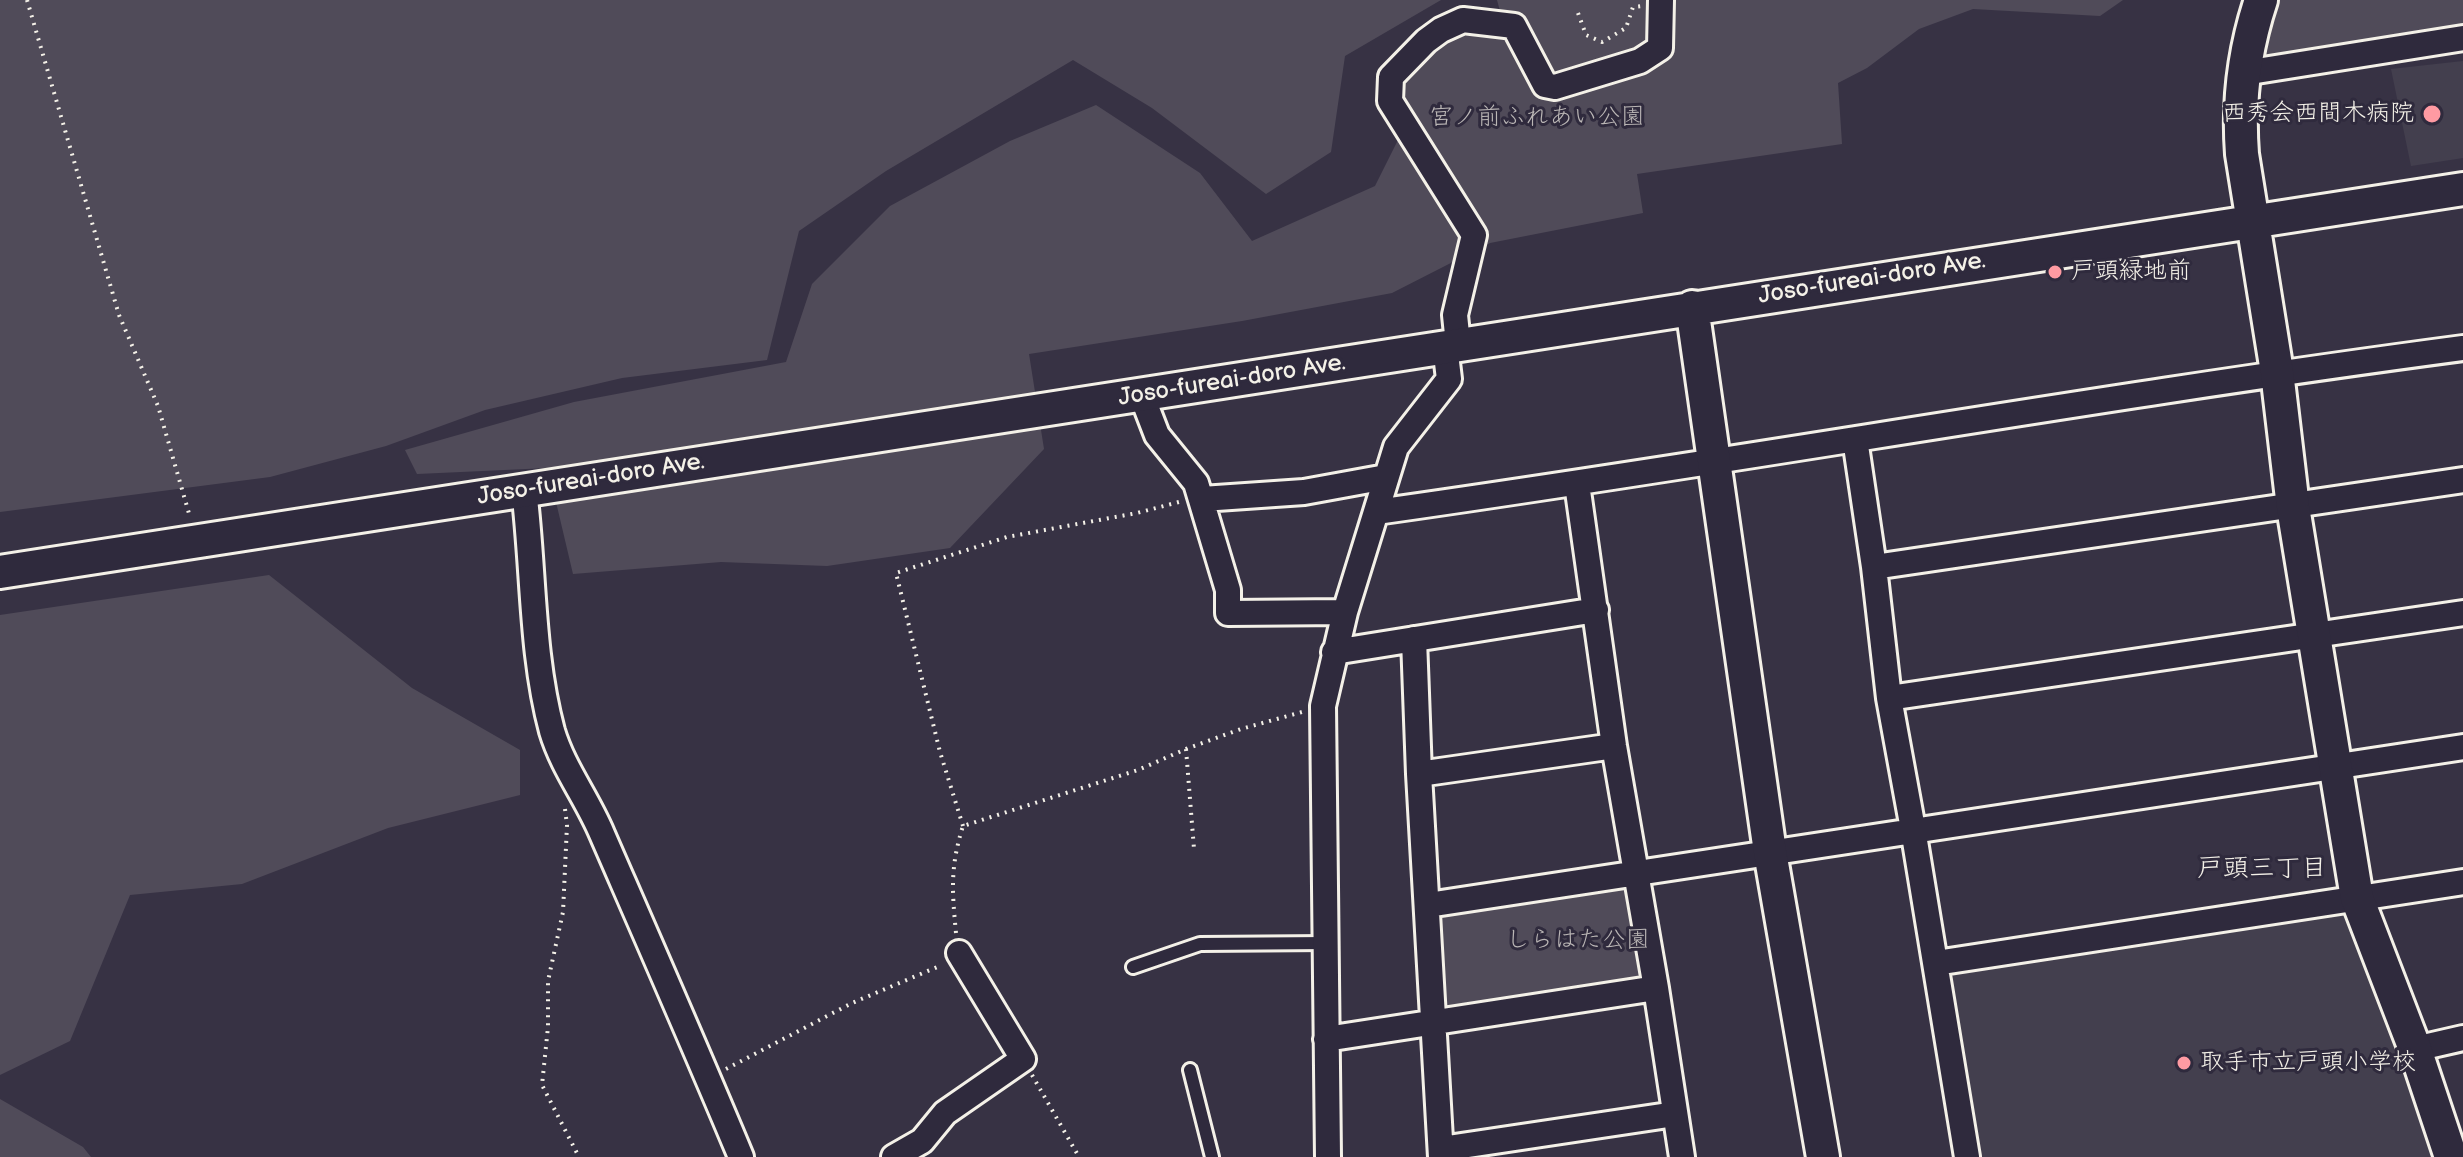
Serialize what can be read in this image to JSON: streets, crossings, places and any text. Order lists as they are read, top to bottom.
{
  "streets": {
    "street": ["Joso-fureai-doro Ave."]
  },
  "districts": ["戸頭三丁目"],
  "parks": ["宮ノ前ふれあい公園", "しらはた公園"],
  "places": ["西秀会西間木病院", "戸頭緑地前", "取手市立戸頭小学校"]
}
